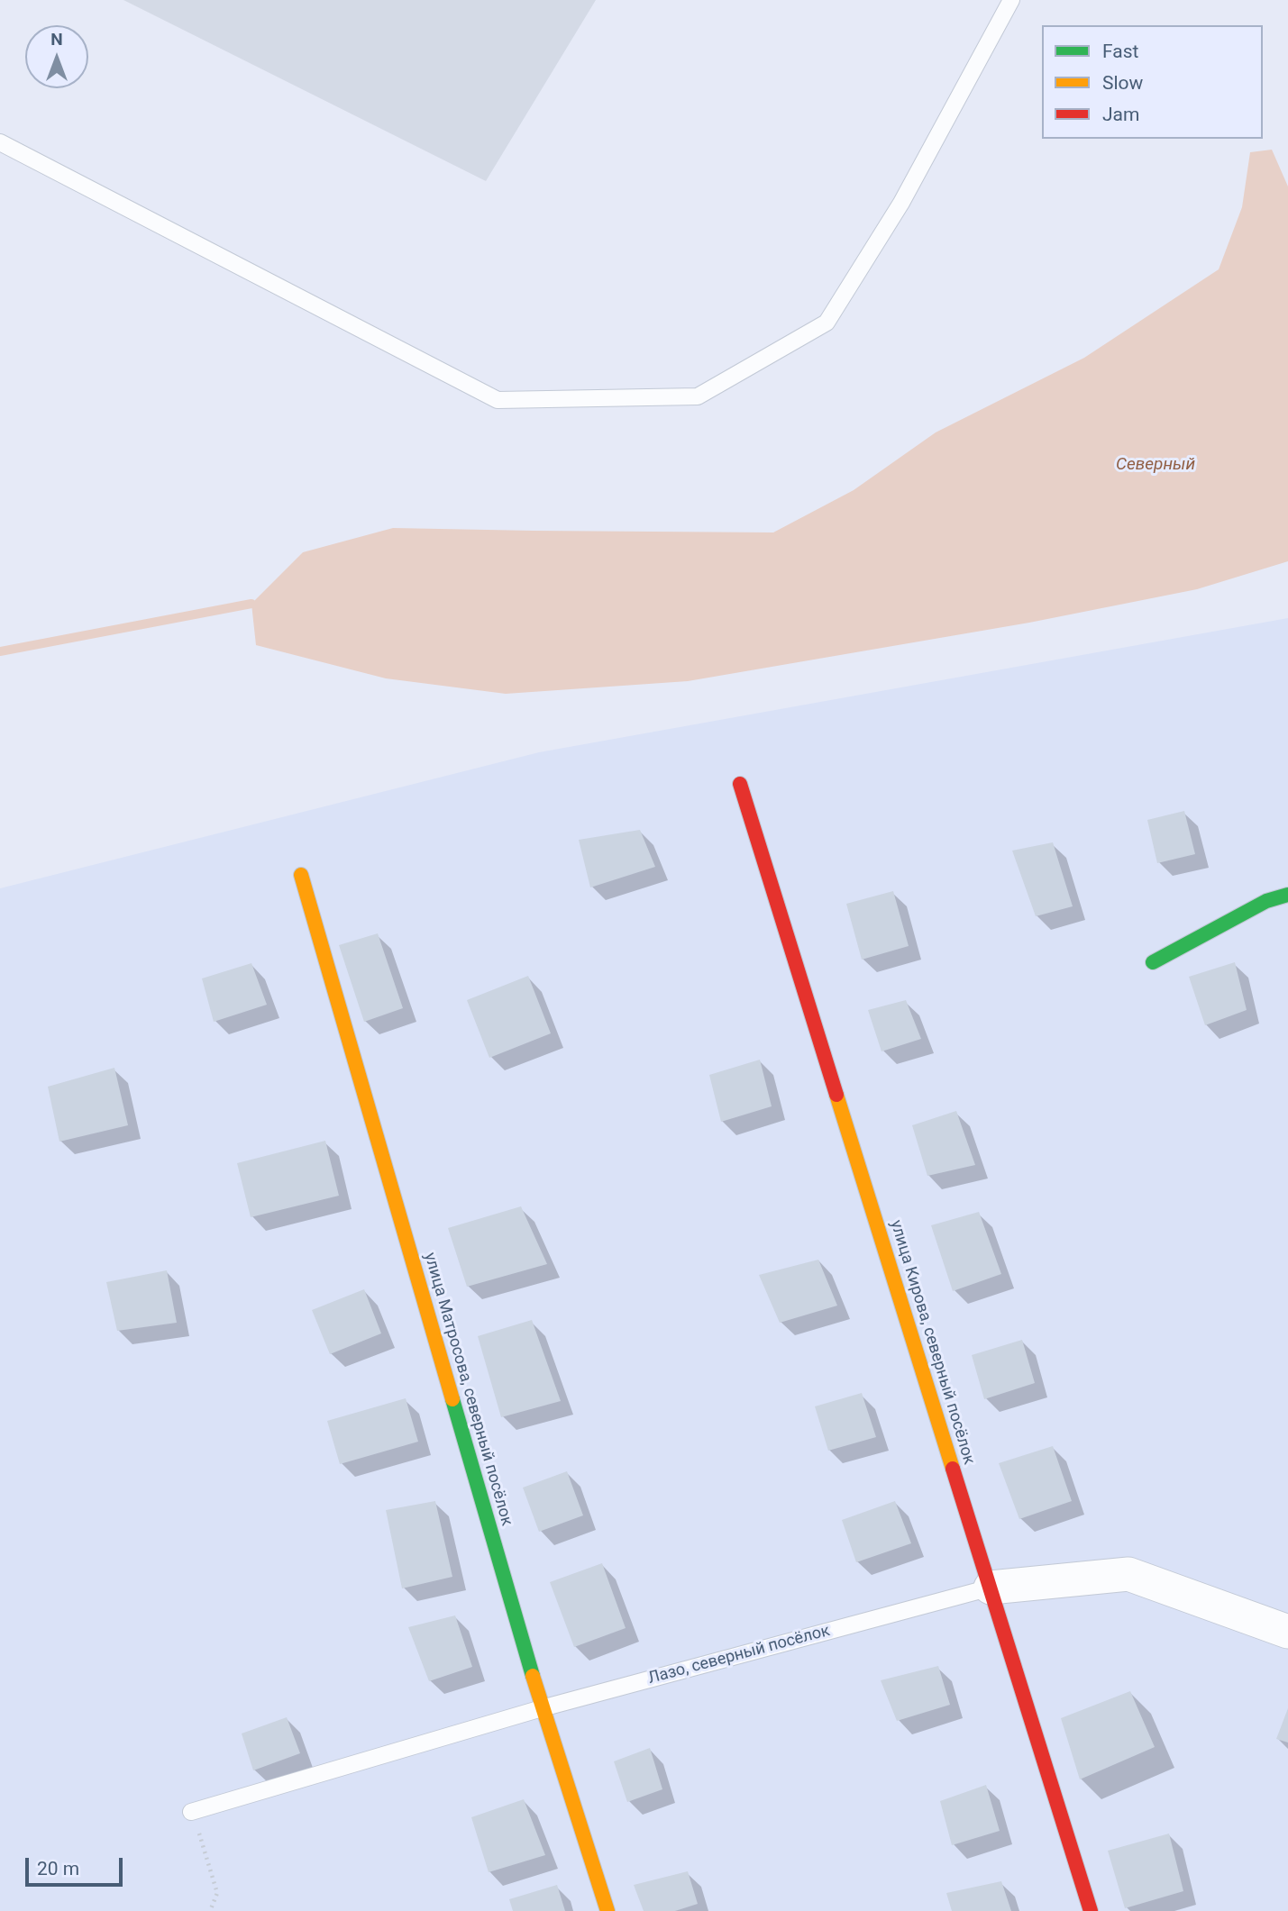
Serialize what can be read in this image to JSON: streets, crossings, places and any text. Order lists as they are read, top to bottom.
{
  "streets": {
    "street": ["улица Кирова, северный посёлок", "улица Матросова, северный посёлок", "Лазо, северный посёлок"]
  },
  "crossings": [
    ["улица Кирова, северный посёлок", "Лазо, северный посёлок"],
    ["улица Матросова, северный посёлок", "Лазо, северный посёлок"]
  ],
  "water": ["Северный"],
  "legend": ["Fast", "Slow", "Jam"],
  "scale_bar": "20 m",
  "north": "top"
}
